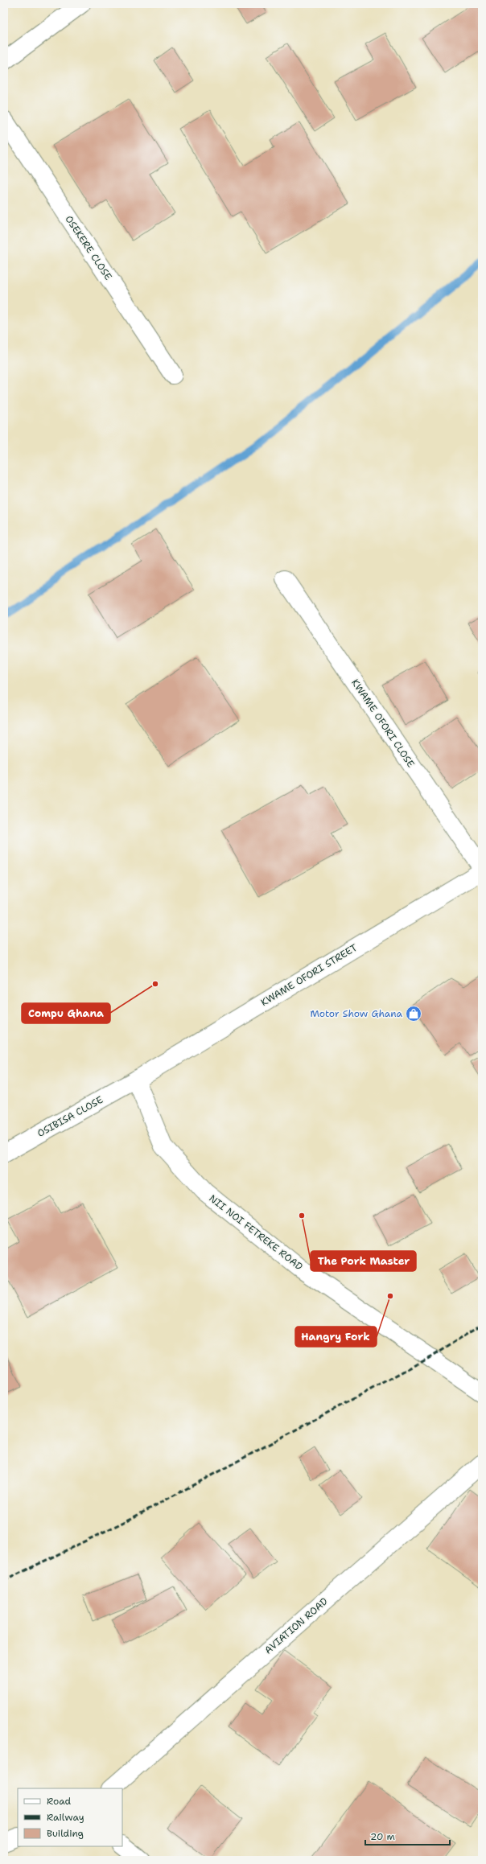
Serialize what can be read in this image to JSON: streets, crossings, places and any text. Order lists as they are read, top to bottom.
{
  "streets": {
    "street": [
      "OSEKERE CLOSE",
      "KWAME OFORI CLOSE",
      "KWAME OFORI STREET",
      "OSIBISA CLOSE",
      "NII NOI FETREKE ROAD",
      "AVIATION ROAD"
    ]
  },
  "crossings": [
    ["KWAME OFORI STREET", "OSIBISA CLOSE"],
    ["KWAME OFORI STREET", "NII NOI FETREKE ROAD"],
    ["OSIBISA CLOSE", "NII NOI FETREKE ROAD"]
  ],
  "places": {
    "other": ["Compu Ghana", "The Pork Master", "Hangry Fork"],
    "shop": ["Motor Show Ghana"]
  },
  "legend": ["Road", "Railway", "Building"],
  "scale_bar": "20 m"
}
